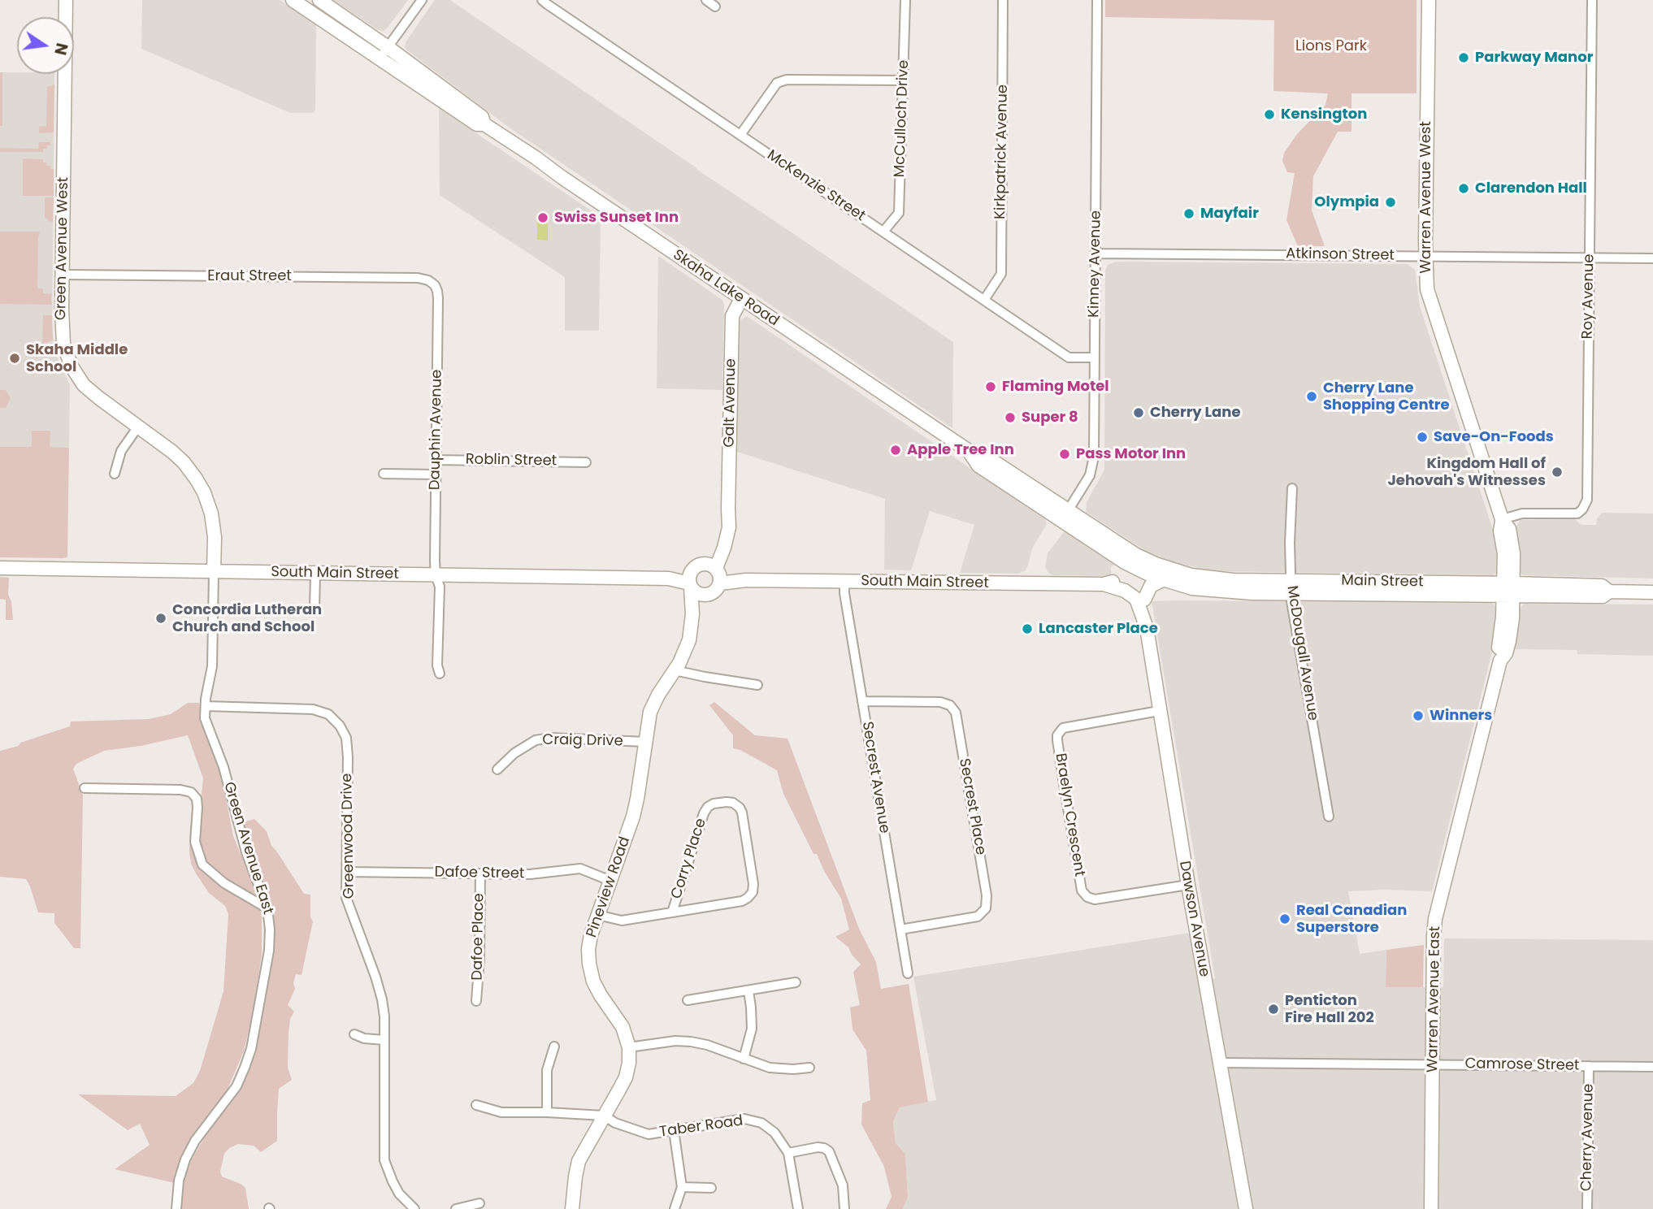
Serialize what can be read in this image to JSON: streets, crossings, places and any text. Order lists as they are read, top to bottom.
{
  "streets": {
    "street": [
      "McCulloch Drive",
      "Kirkpatrick Avenue",
      "McKenzie Street",
      "Warren Avenue West",
      "Green Avenue West",
      "Atkinson Street",
      "Kinney Avenue",
      "Eraut Street",
      "Skaha Lake Road",
      "Roy Avenue",
      "Galt Avenue",
      "Dauphin Avenue",
      "Roblin Street",
      "South Main Street",
      "Main Street",
      "McDougall Avenue",
      "Craig Drive",
      "Secrest Avenue",
      "Secrest Place",
      "Braelyn Crescent",
      "Greenwood Drive",
      "Green Avenue East",
      "Corry Place",
      "Dafoe Street",
      "Pineview Road",
      "Dawson Avenue",
      "Dafoe Place",
      "Warren Avenue East",
      "Camrose Street",
      "Taber Road",
      "Cherry Avenue"
    ]
  },
  "crossings": [
    ["McCulloch Drive", "McKenzie Street"],
    ["Kirkpatrick Avenue", "McKenzie Street"],
    ["McKenzie Street", "Kinney Avenue"],
    ["Warren Avenue West", "Atkinson Street"],
    ["Warren Avenue West", "Roy Avenue"],
    ["Warren Avenue West", "Main Street"],
    ["Warren Avenue West", "Warren Avenue East"],
    ["Green Avenue West", "Eraut Street"],
    ["Green Avenue West", "South Main Street"],
    ["Green Avenue West", "Green Avenue East"],
    ["Atkinson Street", "Kinney Avenue"],
    ["Atkinson Street", "Roy Avenue"],
    ["Kinney Avenue", "Skaha Lake Road"],
    ["Eraut Street", "Dauphin Avenue"],
    ["Skaha Lake Road", "Galt Avenue"],
    ["Skaha Lake Road", "Main Street"],
    ["Galt Avenue", "South Main Street"],
    ["Galt Avenue", "Pineview Road"],
    ["Dauphin Avenue", "Roblin Street"],
    ["Dauphin Avenue", "South Main Street"],
    ["South Main Street", "Secrest Avenue"],
    ["South Main Street", "Green Avenue East"],
    ["South Main Street", "Pineview Road"],
    ["South Main Street", "Dawson Avenue"],
    ["Main Street", "McDougall Avenue"],
    ["Main Street", "Warren Avenue East"],
    ["Craig Drive", "Pineview Road"],
    ["Secrest Avenue", "Secrest Place"],
    ["Braelyn Crescent", "Dawson Avenue"],
    ["Greenwood Drive", "Green Avenue East"],
    ["Greenwood Drive", "Dafoe Street"],
    ["Corry Place", "Pineview Road"],
    ["Dafoe Street", "Pineview Road"],
    ["Dafoe Street", "Dafoe Place"],
    ["Pineview Road", "Taber Road"],
    ["Dawson Avenue", "Camrose Street"],
    ["Warren Avenue East", "Camrose Street"],
    ["Camrose Street", "Cherry Avenue"]
  ],
  "parks": ["Lions Park"],
  "places": [
    "Parkway Manor",
    "Kensington",
    "Clarendon Hall",
    "Olympia",
    "Mayfair",
    "Swiss Sunset Inn",
    "Skaha Middle School",
    "Flaming Motel",
    "Cherry Lane Shopping Centre",
    "Cherry Lane",
    "Super 8",
    "Save-On-Foods",
    "Apple Tree Inn",
    "Pass Motor Inn",
    "Kingdom Hall of Jehovah's Witnesses",
    "Concordia Lutheran Church and School",
    "Lancaster Place",
    "Winners",
    "Real Canadian Superstore",
    "Penticton Fire Hall 202"
  ],
  "north": "right"
}
